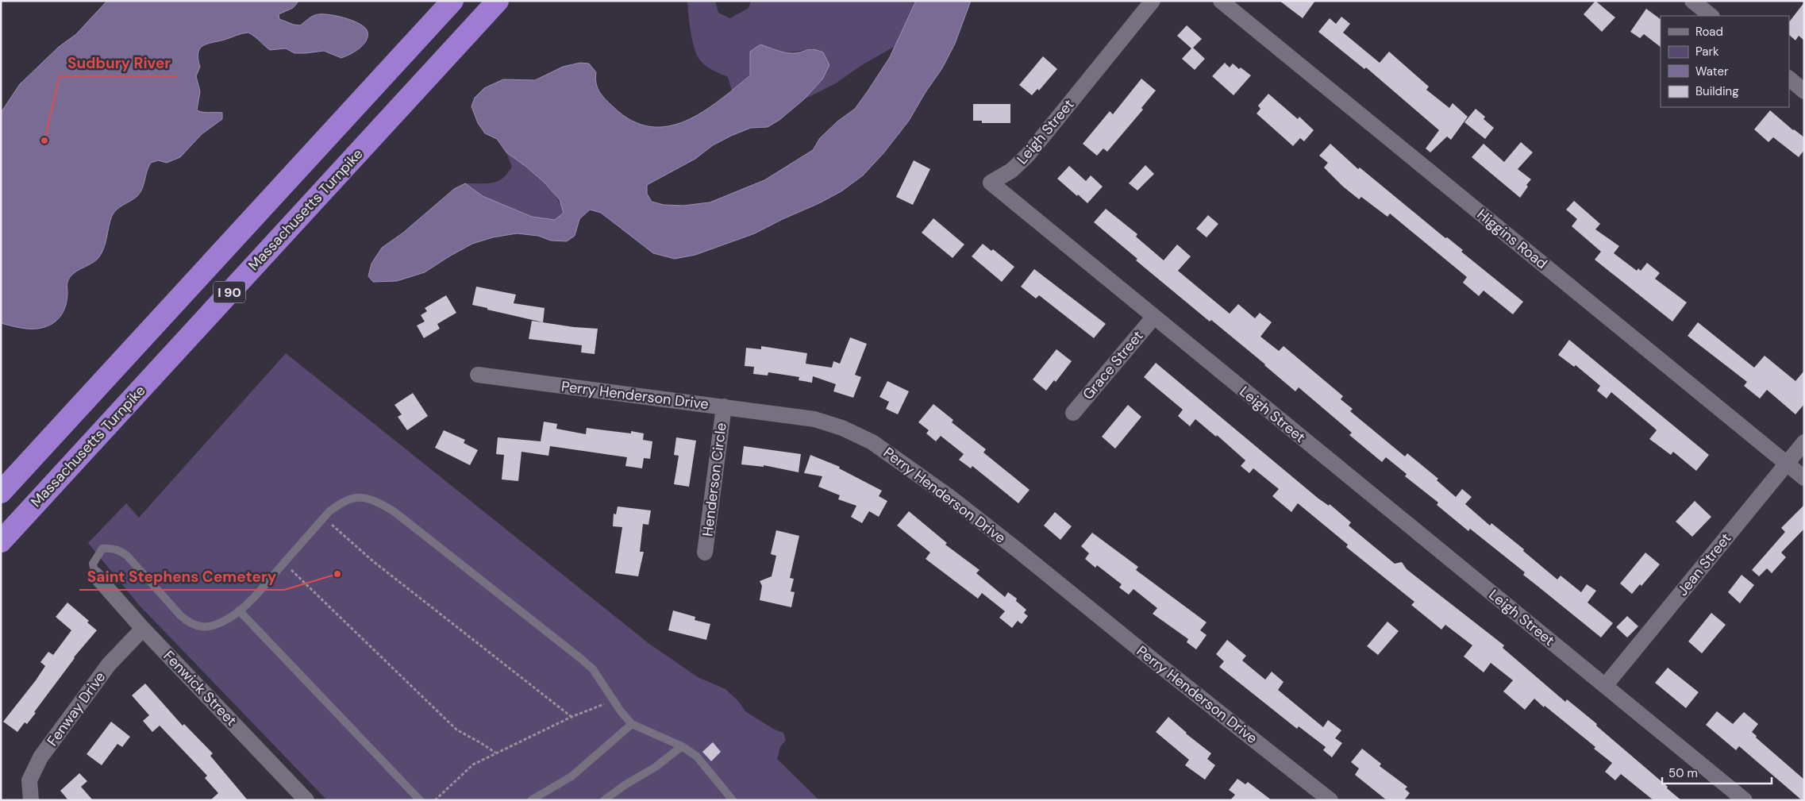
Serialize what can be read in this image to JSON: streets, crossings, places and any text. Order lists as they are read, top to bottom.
{
  "streets": {
    "highway": ["Massachusetts Turnpike", "I 90"],
    "street": [
      "Leigh Street",
      "Higgins Road",
      "Grace Street",
      "Perry Henderson Drive",
      "Henderson Circle",
      "Jean Street",
      "Fenwick Street",
      "Fenway Drive"
    ]
  },
  "crossings": [
    ["Leigh Street", "Grace Street"],
    ["Leigh Street", "Jean Street"],
    ["Higgins Road", "Jean Street"],
    ["Perry Henderson Drive", "Henderson Circle"],
    ["Fenwick Street", "Fenway Drive"]
  ],
  "places": ["Sudbury River", "Saint Stephens Cemetery"],
  "legend": [
    "Road",
    "Park",
    "Water",
    "Building"
  ],
  "scale_bar": "50 m"
}
